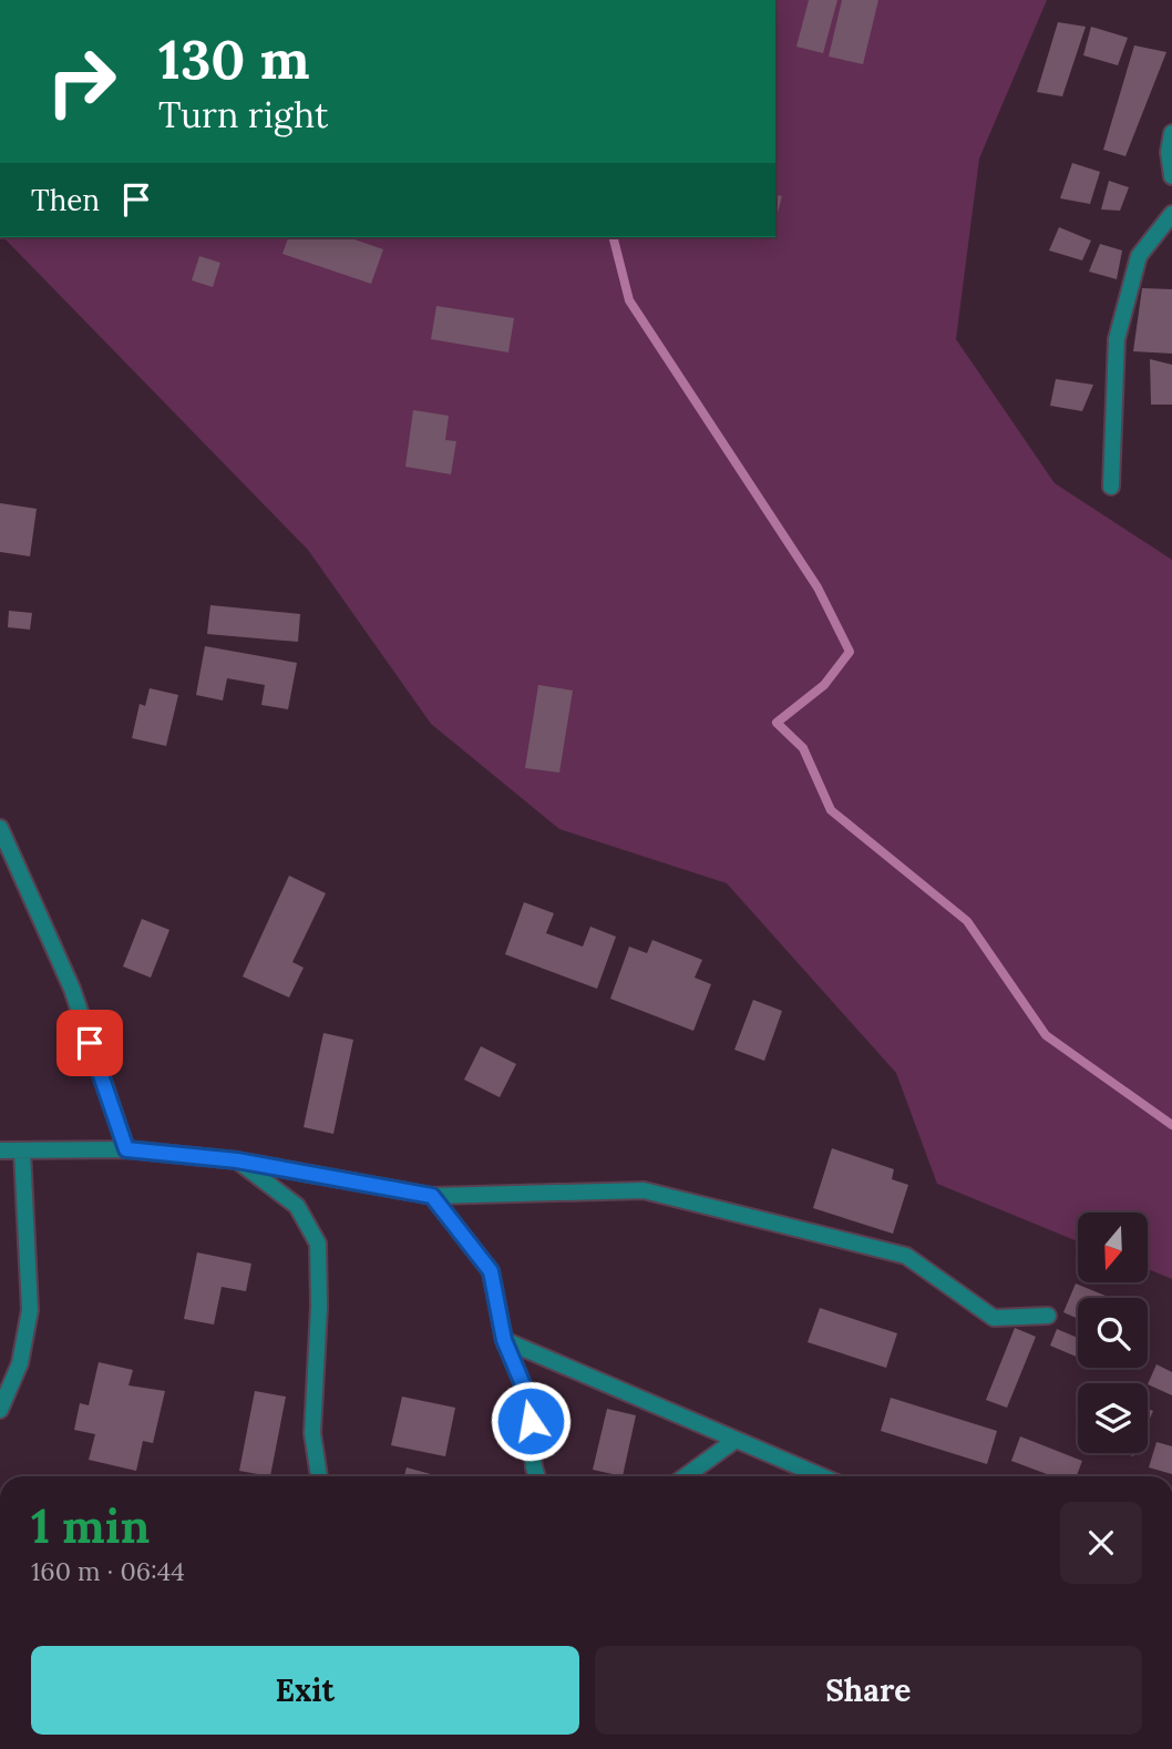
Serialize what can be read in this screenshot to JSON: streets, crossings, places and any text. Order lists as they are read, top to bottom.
{
  "north": "bottom",
  "page": {
    "turn": ["130 m", "Turn right"],
    "then": "Then",
    "heading": ["1 min", "160 m · 06:44"],
    "buttons": ["Exit", "Share"]
  }
}
